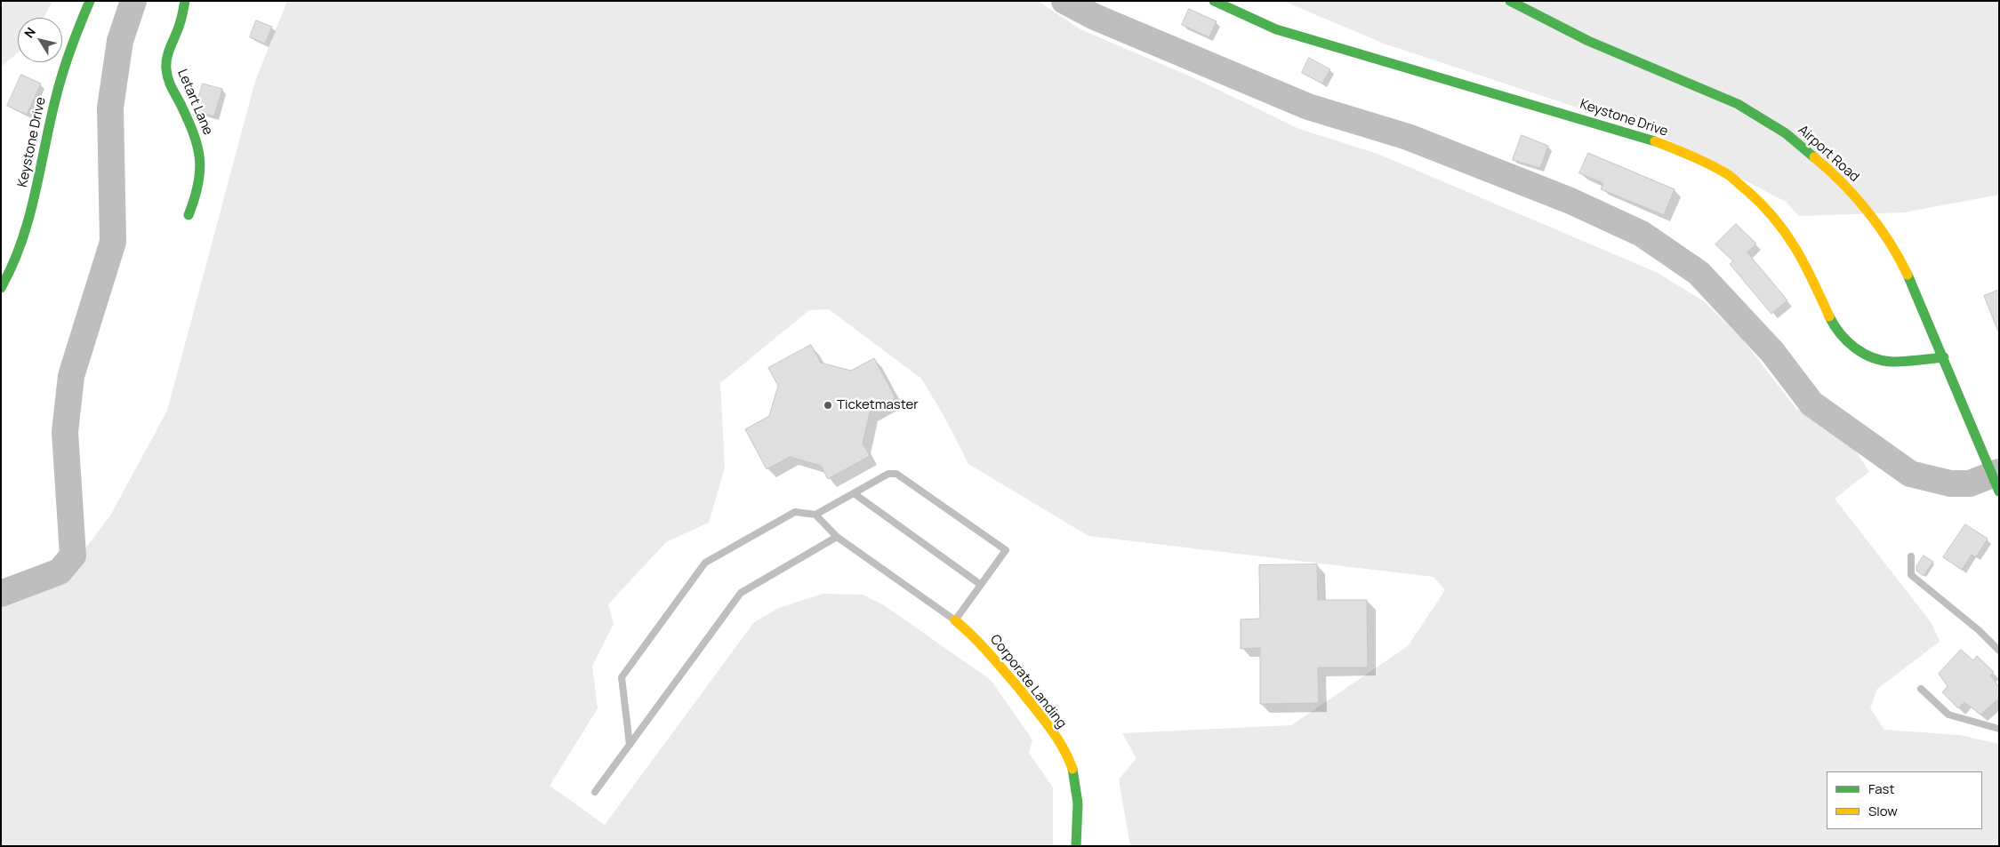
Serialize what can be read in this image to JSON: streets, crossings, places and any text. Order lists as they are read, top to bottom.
{
  "streets": {
    "street": [
      "Letart Lane",
      "Keystone Drive",
      "Airport Road",
      "Corporate Landing"
    ]
  },
  "crossings": [
    ["Keystone Drive", "Airport Road"]
  ],
  "places": ["Ticketmaster"],
  "legend": ["Fast", "Slow"],
  "north": "top left"
}
